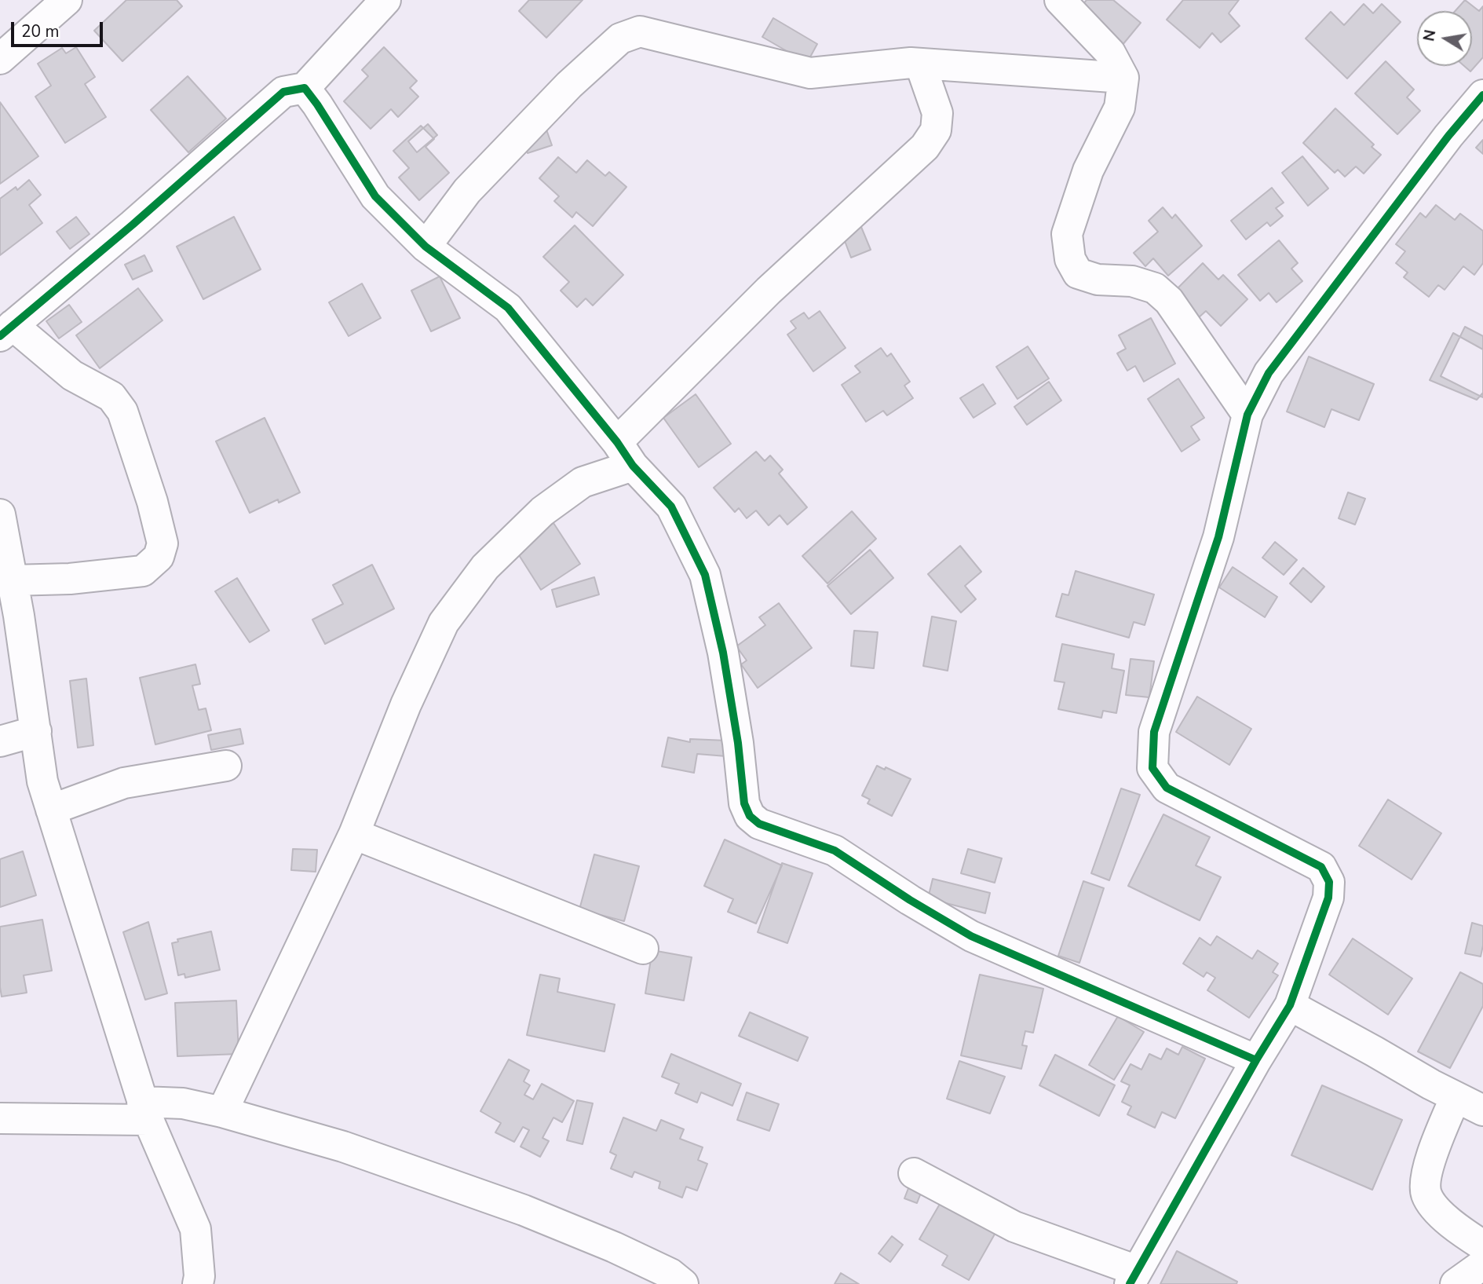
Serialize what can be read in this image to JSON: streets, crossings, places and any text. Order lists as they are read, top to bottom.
{
  "scale_bar": "20 m",
  "north": "left"
}
